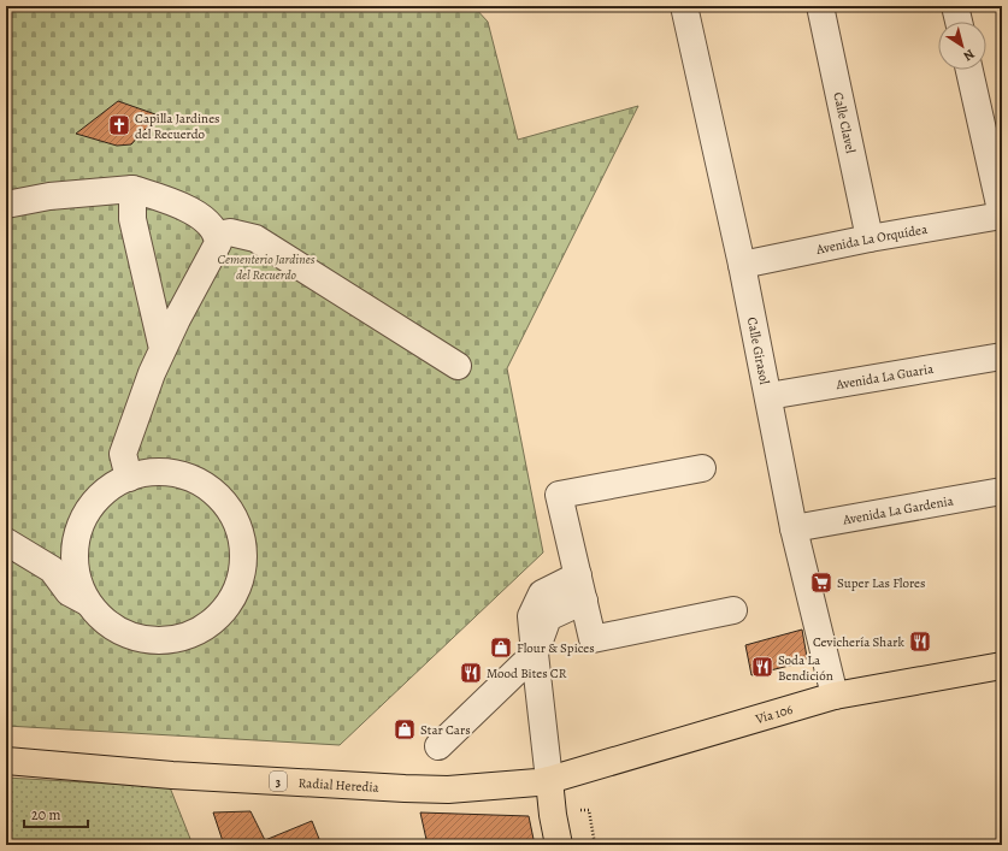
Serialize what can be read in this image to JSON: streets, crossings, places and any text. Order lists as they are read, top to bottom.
{
  "streets": {
    "main road": ["Vía 106", "3", "Radial Heredia"],
    "street": [
      "Calle Clavel",
      "Avenida La Orquídea",
      "Calle Girasol",
      "Avenida La Guaria",
      "Avenida La Gardenia"
    ]
  },
  "crossings": [
    ["Calle Clavel", "Avenida La Orquídea"],
    ["Avenida La Orquídea", "Calle Girasol"],
    ["Calle Girasol", "Avenida La Guaria"],
    ["Calle Girasol", "Avenida La Gardenia"],
    ["Calle Girasol", "Vía 106"],
    ["Vía 106", "Radial Heredia"]
  ],
  "parks": ["Cementerio Jardines del Recuerdo"],
  "places": {
    "church": ["Capilla Jardines del Recuerdo"],
    "supermarket": ["Super Las Flores"],
    "restaurant": ["Cevichería Shark", "Soda La Bendición", "Mood Bites CR"],
    "shop": ["Flour & Spices", "Star Cars"]
  },
  "scale_bar": "20 m",
  "north": "bottom right"
}
